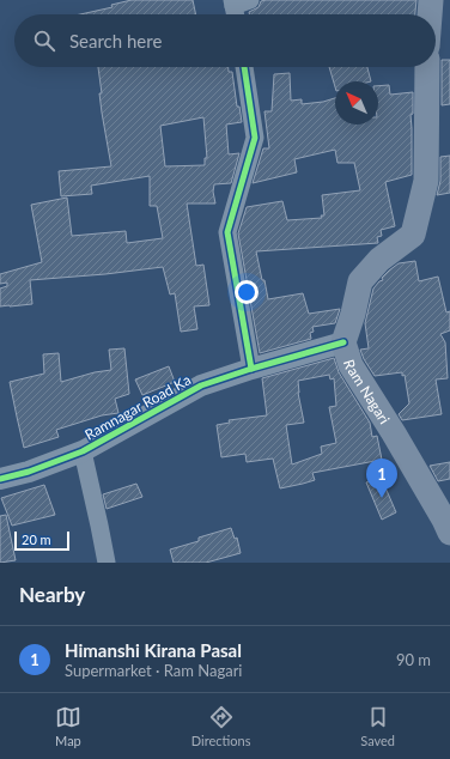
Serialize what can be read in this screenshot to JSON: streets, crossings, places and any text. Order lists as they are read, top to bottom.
{
  "streets": {
    "main road": ["Ram Nagari"],
    "street": ["Ramnagar Road Ka"]
  },
  "crossings": [
    ["Ram Nagari", "Ramnagar Road Ka"]
  ],
  "scale_bar": "20 m",
  "north": "top left",
  "page": {
    "search": "Search here",
    "pins": "1",
    "scale": "20 m",
    "heading": "Nearby",
    "list": [
      {
        "mark": "1",
        "name": "Himanshi Kirana Pasal",
        "note": "Supermarket · Ram Nagari",
        "value": "90 m"
      }
    ],
    "nav": ["Map", "Directions", "Saved"]
  }
}
